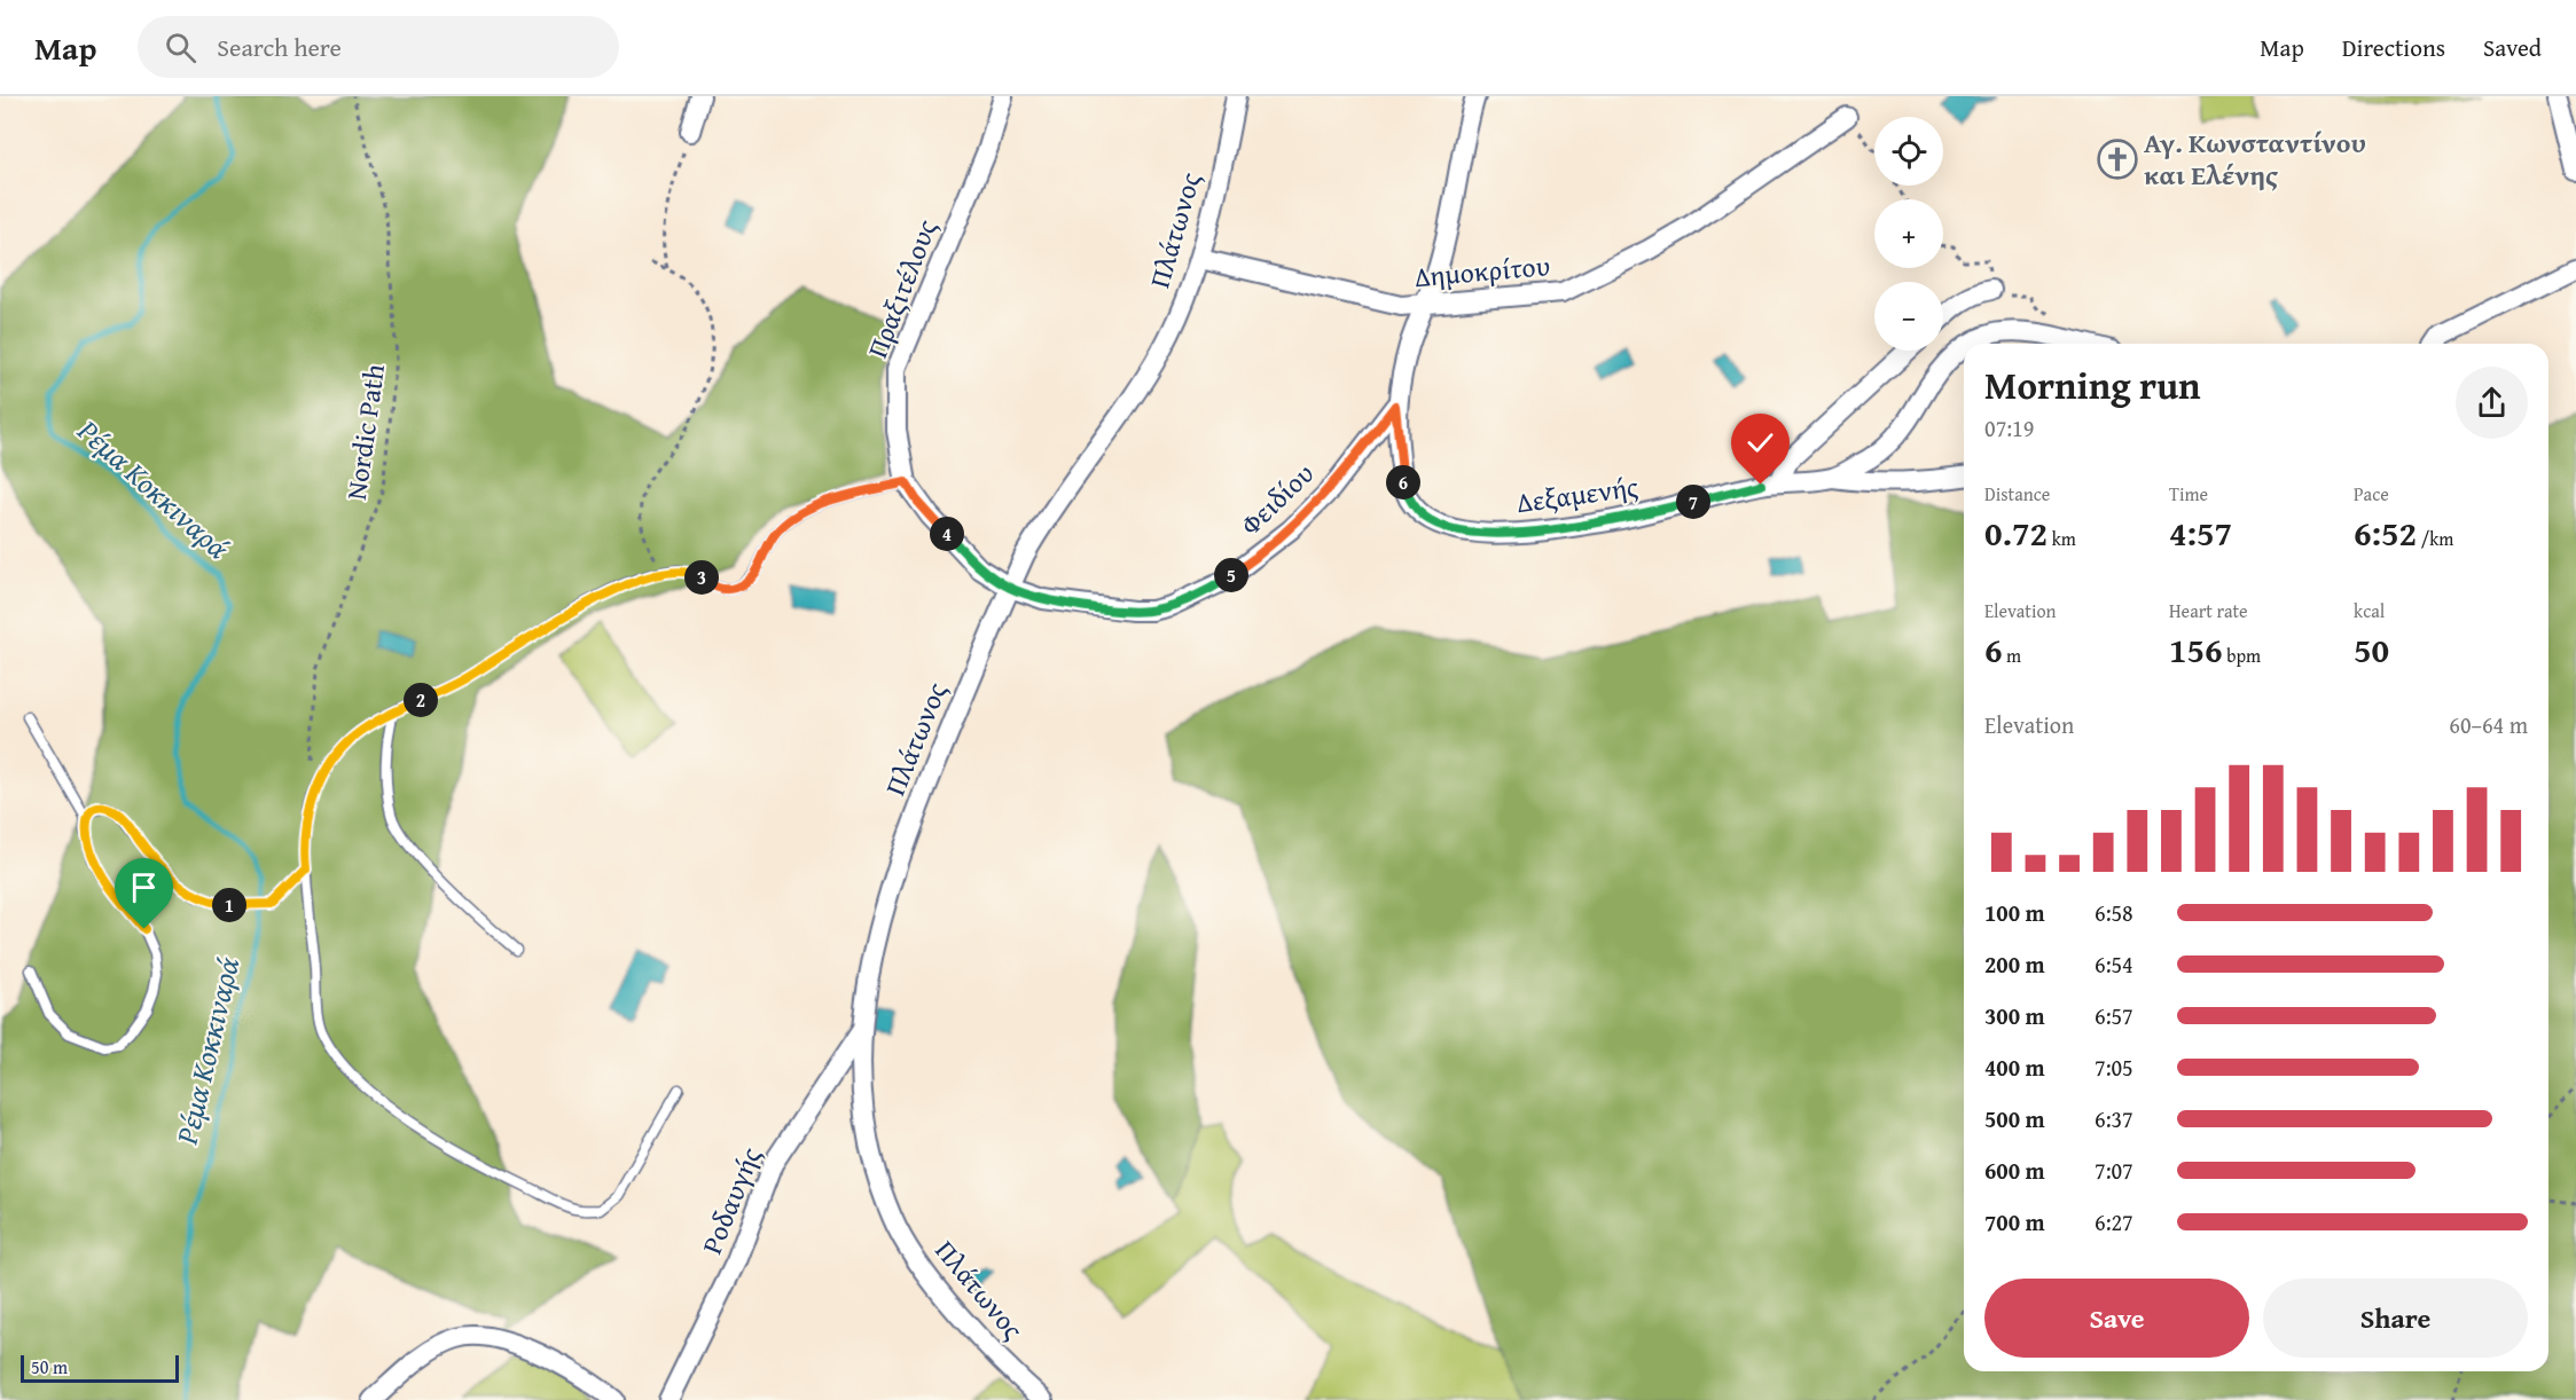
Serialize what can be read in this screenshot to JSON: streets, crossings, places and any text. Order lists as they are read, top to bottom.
{
  "streets": {
    "street": [
      "Πλάτωνος",
      "Δημοκρίτου",
      "Πραξιτέλους",
      "Δεξαμενής",
      "Φειδίου",
      "Ροδαυγής"
    ],
    "path": ["Nordic Path"]
  },
  "crossings": [
    ["Πλάτωνος", "Δημοκρίτου"],
    ["Πλάτωνος", "Πραξιτέλους"],
    ["Πλάτωνος", "Φειδίου"],
    ["Πλάτωνος", "Ροδαυγής"],
    ["Δημοκρίτου", "Δεξαμενής"],
    ["Πραξιτέλους", "Φειδίου"],
    ["Δεξαμενής", "Φειδίου"]
  ],
  "water": ["Ρέμα Κοκκιναρά"],
  "places": {
    "church": ["Αγ. Κωνσταντίνου και Ελένης"]
  },
  "scale_bar": "50 m",
  "page": {
    "header": "Map",
    "search": "Search here",
    "nav": ["Map", "Directions", "Saved"],
    "map_buttons": ["+", "−"],
    "heading": ["Morning run", "07:19"],
    "stats": [
      ["Distance", "0.72 km"],
      ["Time", "4:57"],
      ["Pace", "6:52 /km"],
      ["Elevation", "6 m"],
      ["Heart rate", "156 bpm"],
      ["kcal", "50"]
    ],
    "pins": [
      "6",
      "7",
      "4",
      "5",
      "3",
      "2",
      "1"
    ],
    "chart": ["Elevation", "60–64 m"],
    "list": [
      {
        "name": "100 m",
        "note": "6:58"
      },
      {
        "name": "200 m",
        "note": "6:54"
      },
      {
        "name": "300 m",
        "note": "6:57"
      },
      {
        "name": "400 m",
        "note": "7:05"
      },
      {
        "name": "500 m",
        "note": "6:37"
      },
      {
        "name": "600 m",
        "note": "7:07"
      },
      {
        "name": "700 m",
        "note": "6:27"
      }
    ],
    "buttons": ["Save", "Share"],
    "scale": "50 m"
  }
}
